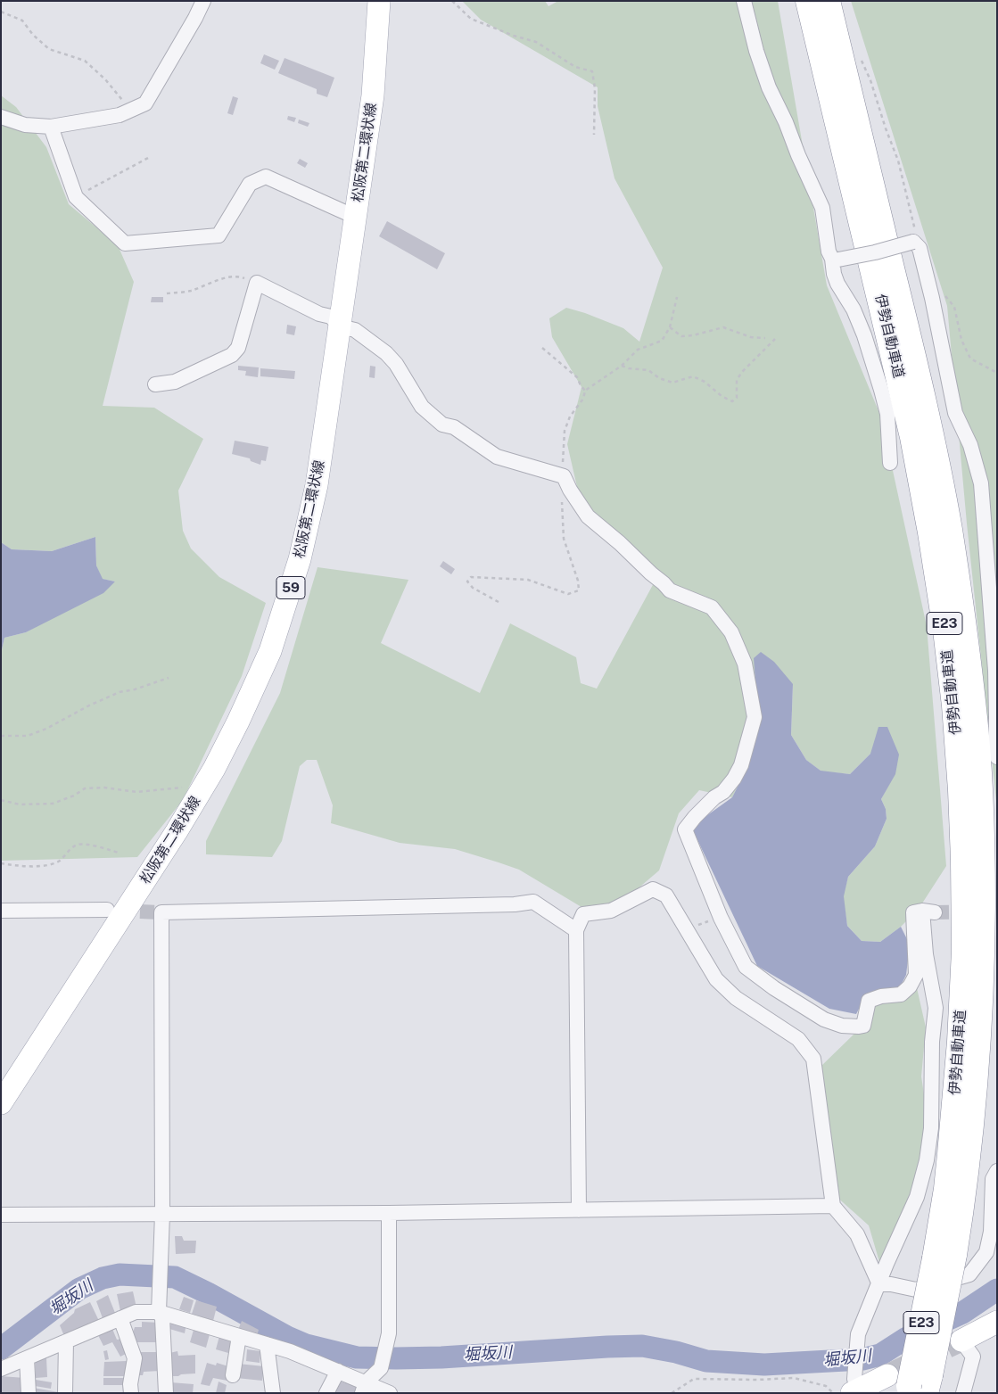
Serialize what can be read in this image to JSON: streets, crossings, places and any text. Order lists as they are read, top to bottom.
{
  "streets": {
    "highway": ["伊勢自動車道", "E23"],
    "main road": ["松阪第二環状線", "59"]
  },
  "water": ["堀坂川"]
}
